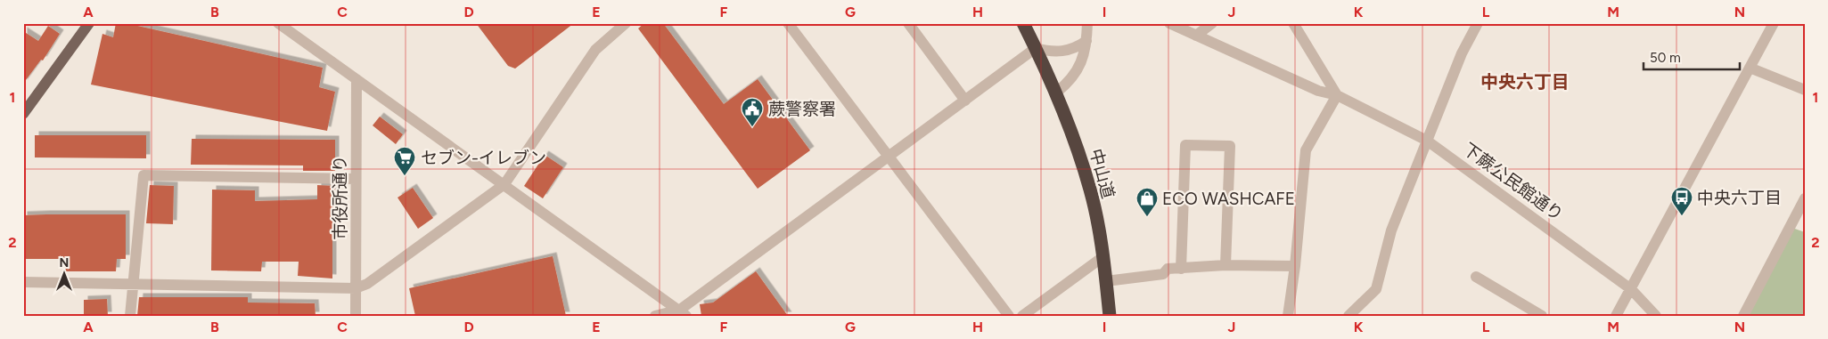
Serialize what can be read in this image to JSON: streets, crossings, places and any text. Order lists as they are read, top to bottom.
{
  "streets": {
    "highway": ["中山道"],
    "street": ["下蕨公民館通り", "市役所通り"]
  },
  "districts": ["中央六丁目"],
  "places": {
    "public building": ["蕨警察署"],
    "supermarket": ["セブン-イレブン"],
    "bus stop": ["中央六丁目"],
    "shop": ["ECO WASHCAFE"]
  },
  "scale_bar": "50 m",
  "north": "top",
  "grid": {
    "columns": [
      "A",
      "B",
      "C",
      "D",
      "E",
      "F",
      "G",
      "H",
      "I",
      "J",
      "K",
      "L",
      "M",
      "N"
    ],
    "rows": ["1", "2"]
  }
}
